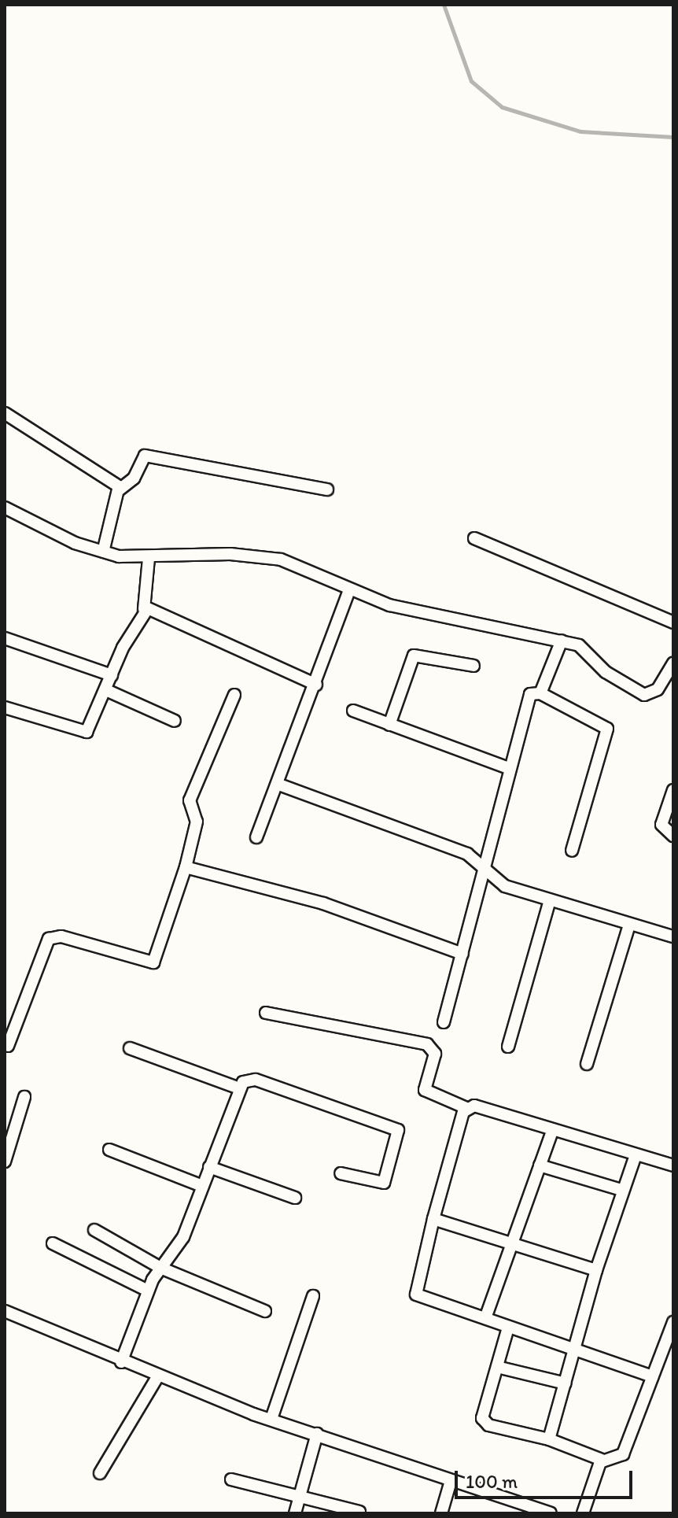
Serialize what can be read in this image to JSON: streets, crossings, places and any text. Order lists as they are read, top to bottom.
{
  "scale_bar": "100 m"
}
